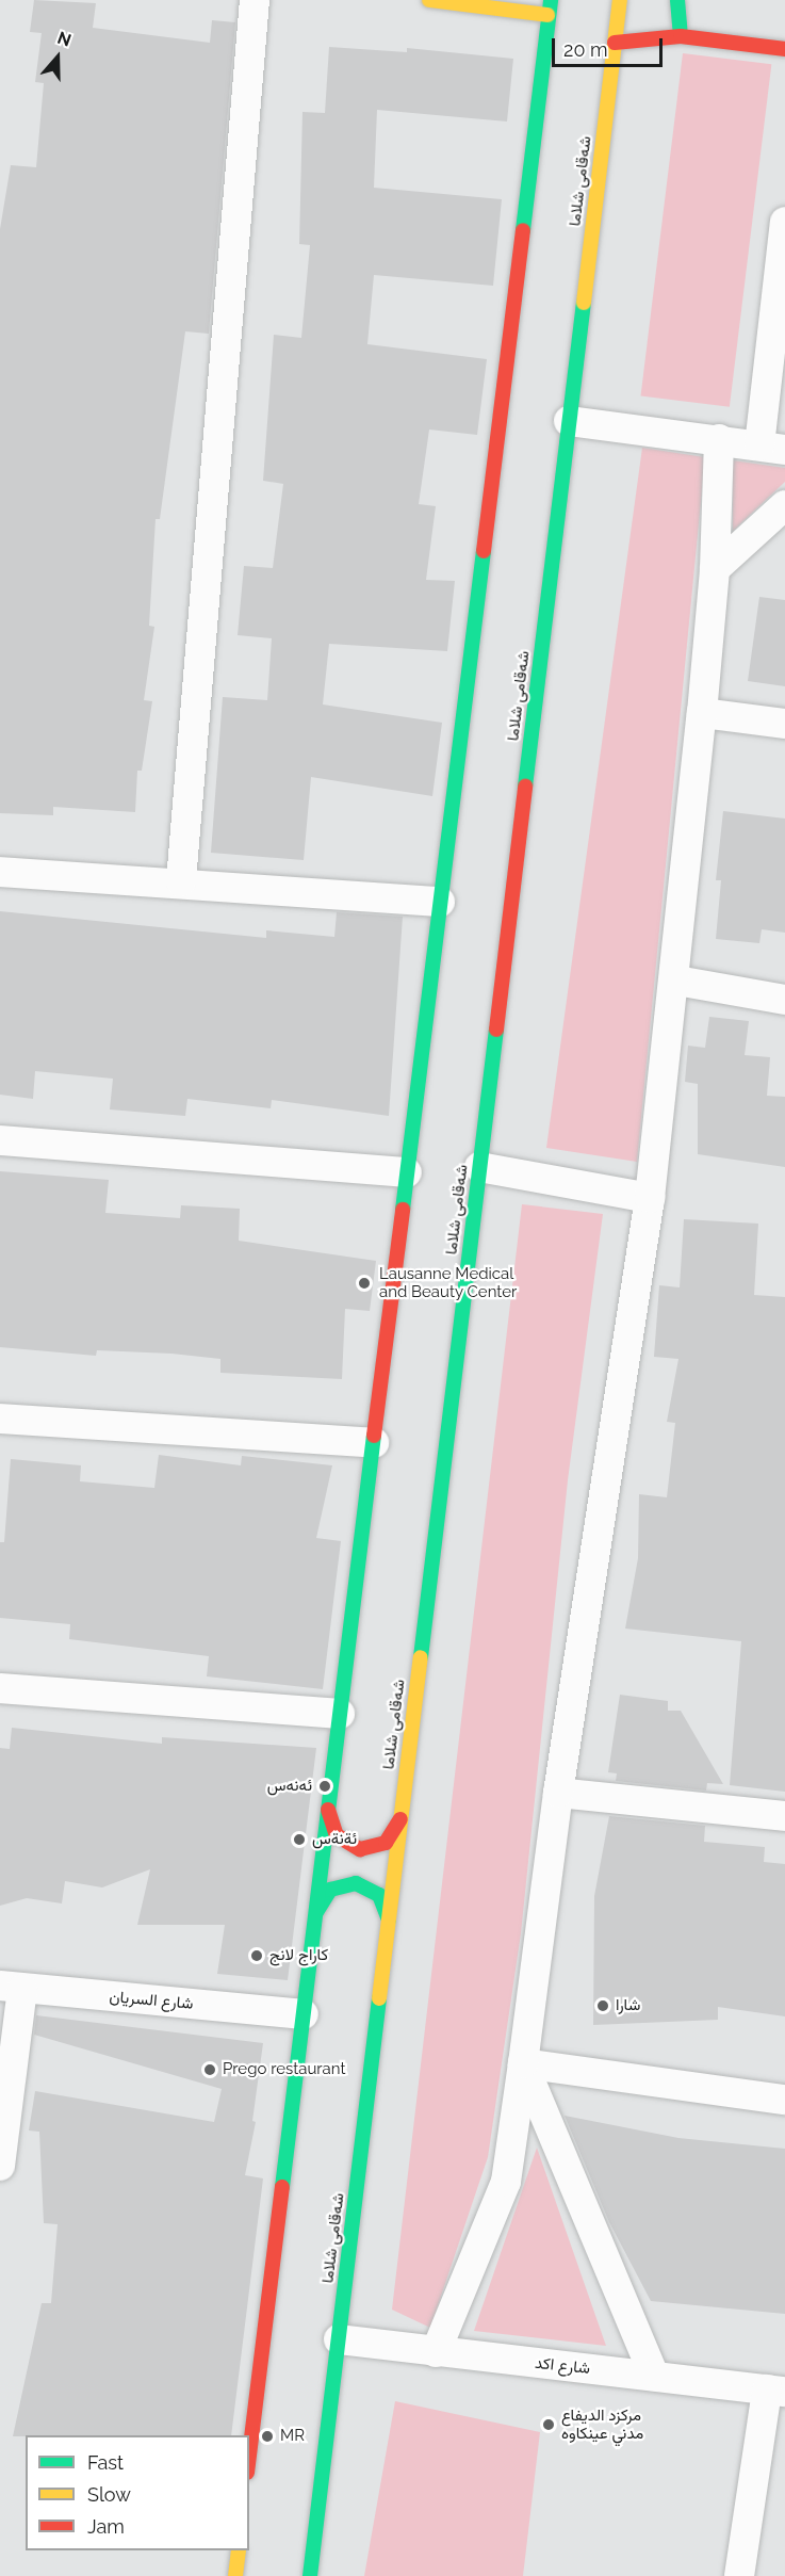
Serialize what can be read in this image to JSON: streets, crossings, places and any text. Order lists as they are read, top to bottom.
{
  "streets": {
    "main road": ["شەقامی شلاما"],
    "street": ["شارع السريان", "شارع اكد"]
  },
  "crossings": [
    ["شەقامی شلاما", "شارع اكد"]
  ],
  "places": [
    "Lausanne Medical and Beauty Center",
    "ئەنەس",
    "ئةنةس",
    "كاراج لانج",
    "شارا",
    "Prego restaurant",
    "مرکزد الدیفاع مدني عينكاوه",
    "MR"
  ],
  "legend": ["Fast", "Slow", "Jam"],
  "scale_bar": "20 m",
  "north": "top"
}
